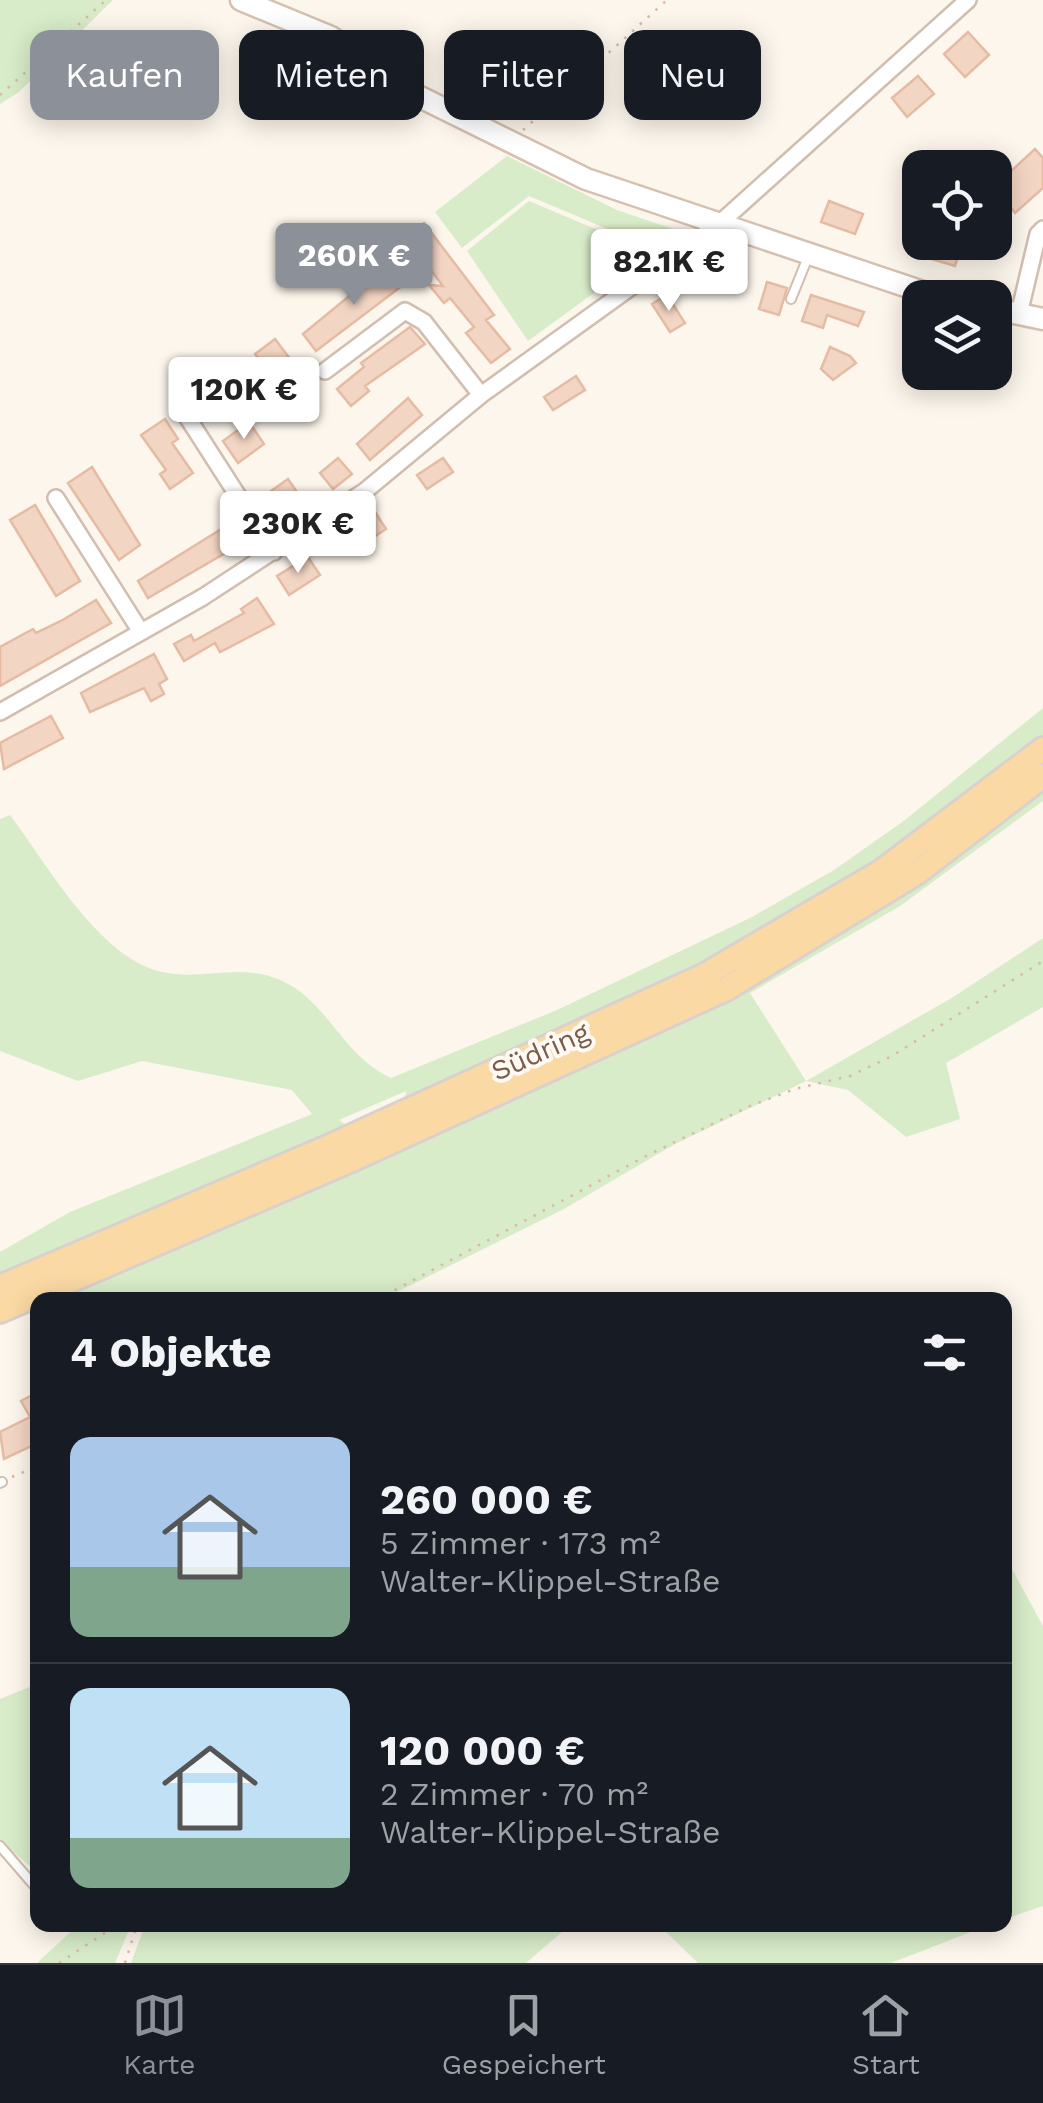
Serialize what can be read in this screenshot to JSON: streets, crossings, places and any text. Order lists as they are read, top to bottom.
{
  "streets": {
    "main road": ["Südring"]
  },
  "page": {
    "chip": [
      "Kaufen",
      "Mieten",
      "Filter",
      "Neu"
    ],
    "price": [
      "260K €",
      "82.1K €",
      "120K €",
      "230K €"
    ],
    "heading": "4 Objekte",
    "list": [
      {
        "name": "260 000 €",
        "note": "5 Zimmer · 173 m² · Walter-Klippel-Straße"
      },
      {
        "name": "120 000 €",
        "note": "2 Zimmer · 70 m² · Walter-Klippel-Straße"
      }
    ],
    "tabs": ["Karte", "Gespeichert", "Start"]
  }
}
